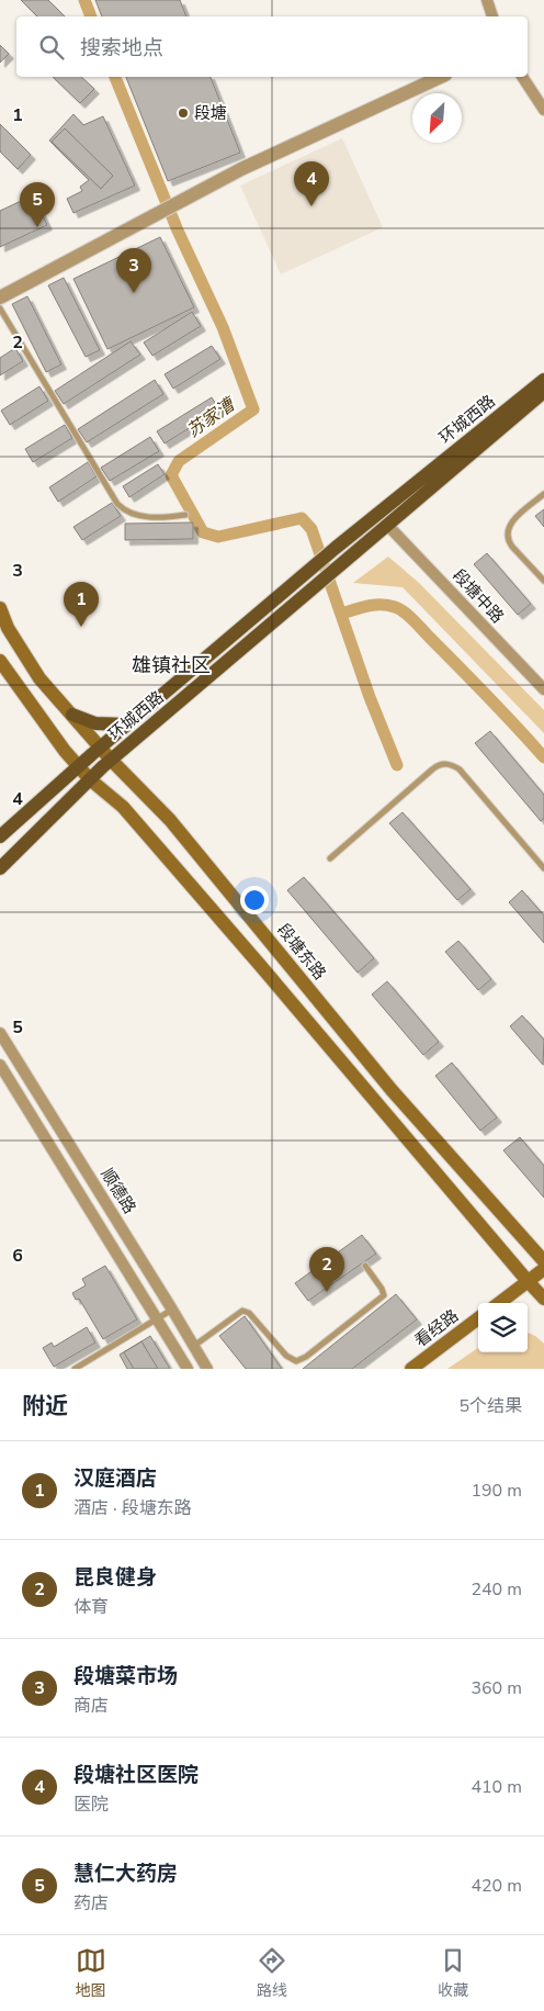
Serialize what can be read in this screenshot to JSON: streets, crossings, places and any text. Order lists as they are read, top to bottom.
{
  "streets": {
    "main road": ["环城西路", "段塘东路", "看经路"],
    "street": ["段塘中路", "顺德路"]
  },
  "crossings": [
    ["环城西路", "段塘中路"],
    ["环城西路", "段塘东路"]
  ],
  "districts": ["雄镇社区"],
  "water": ["苏家漕"],
  "places": ["段塘"],
  "north": "bottom left",
  "page": {
    "search": "搜索地点",
    "pins": [
      "4",
      "5",
      "3",
      "1",
      "2"
    ],
    "heading": ["附近", "5个结果"],
    "list": [
      {
        "mark": "1",
        "name": "汉庭酒店",
        "note": "酒店 · 段塘东路",
        "value": "190 m"
      },
      {
        "mark": "2",
        "name": "昆良健身",
        "note": "体育",
        "value": "240 m"
      },
      {
        "mark": "3",
        "name": "段塘菜市场",
        "note": "商店",
        "value": "360 m"
      },
      {
        "mark": "4",
        "name": "段塘社区医院",
        "note": "医院",
        "value": "410 m"
      },
      {
        "mark": "5",
        "name": "慧仁大药房",
        "note": "药店",
        "value": "420 m"
      }
    ],
    "nav": ["地图", "路线", "收藏"]
  },
  "grid": {
    "rows": [
      "1",
      "2",
      "3",
      "4",
      "5",
      "6"
    ]
  }
}
